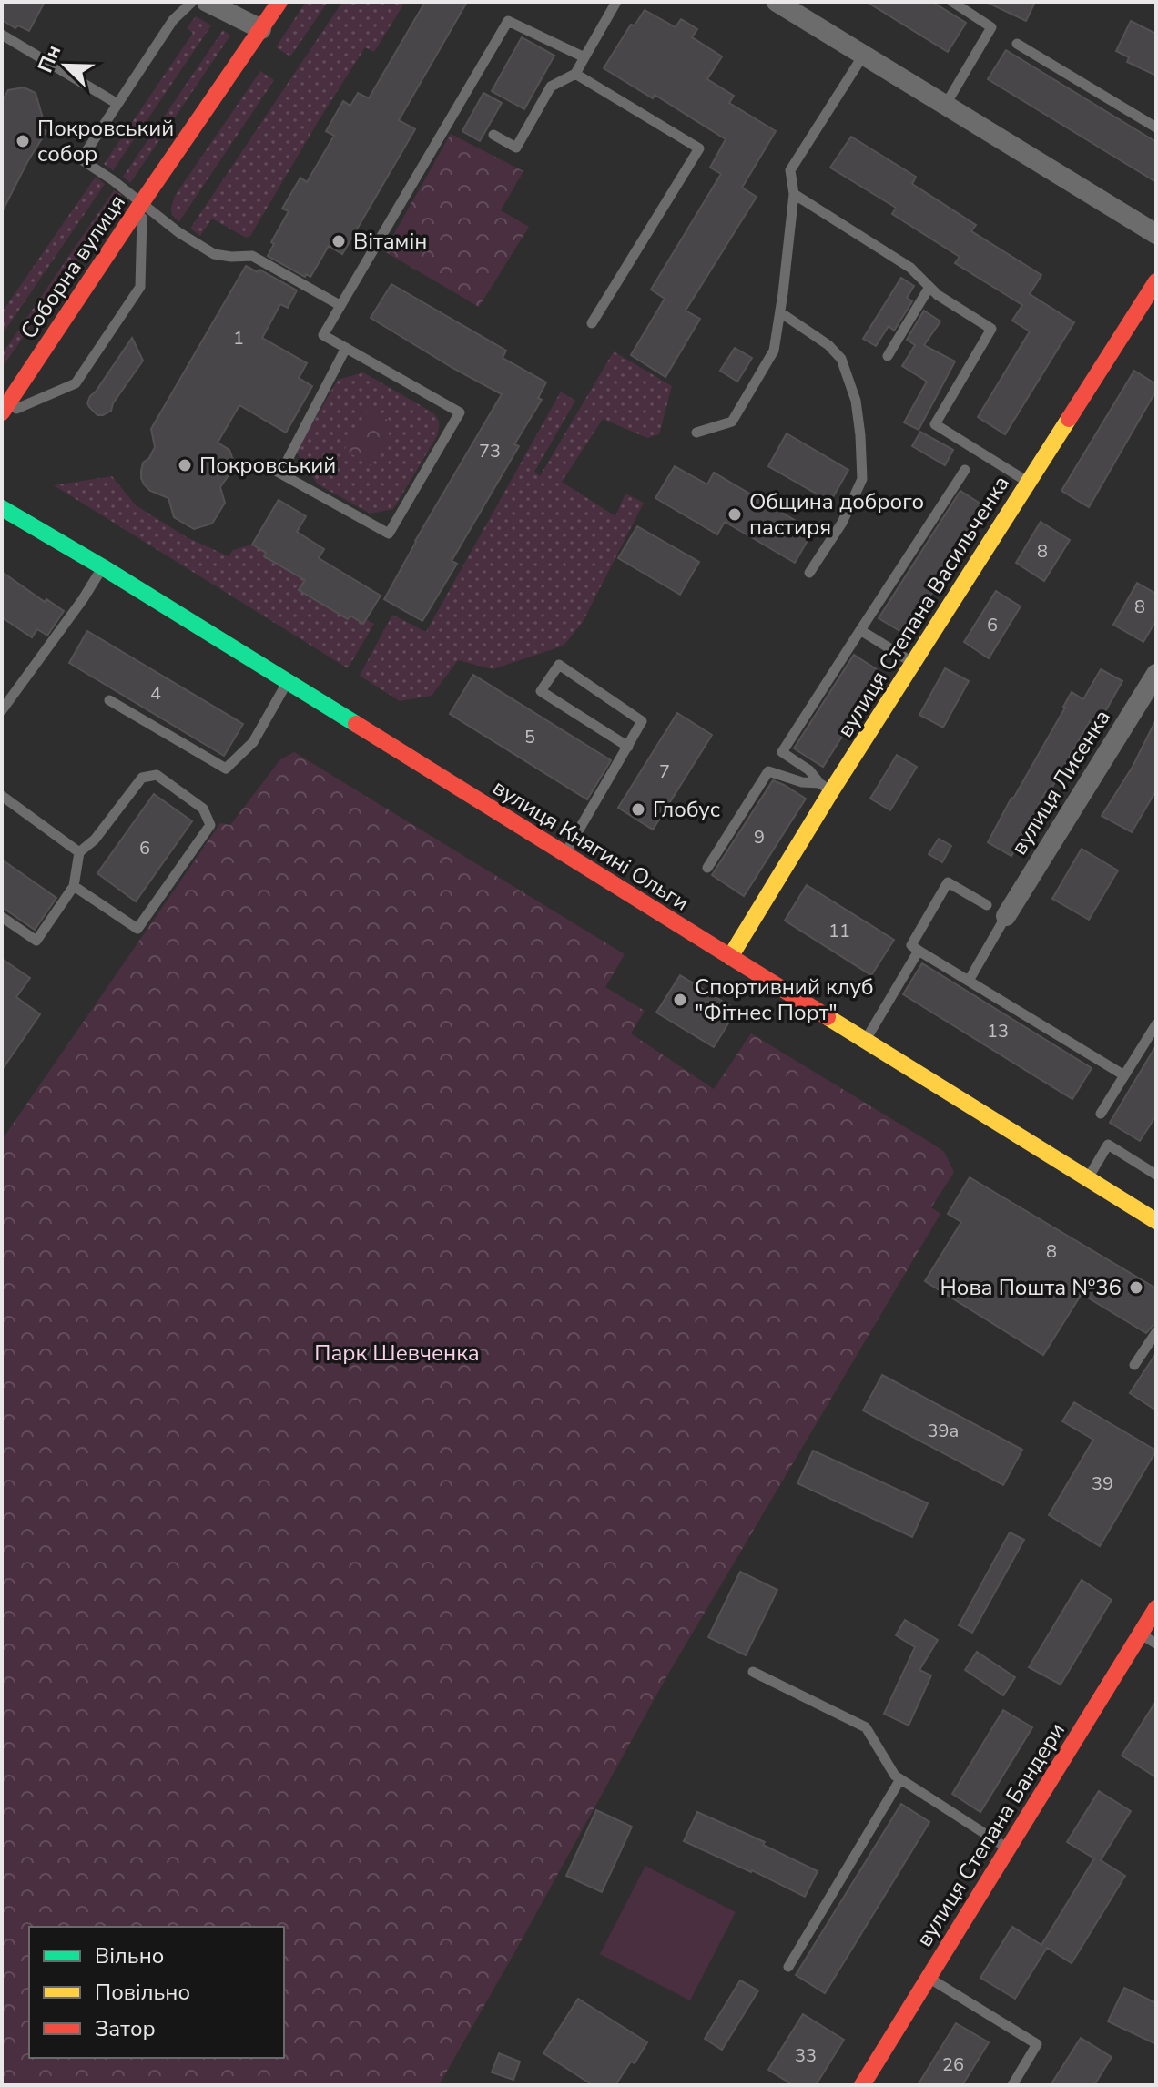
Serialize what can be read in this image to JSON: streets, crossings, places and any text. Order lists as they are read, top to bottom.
{
  "streets": {
    "street": [
      "Соборна вулиця",
      "вулиця Степана Васильченка",
      "вулиця Лисенка",
      "вулиця Княгині Ольги",
      "вулиця Степана Бандери"
    ]
  },
  "crossings": [
    ["вулиця Степана Васильченка", "вулиця Княгині Ольги"]
  ],
  "parks": ["Парк Шевченка"],
  "places": [
    "Покровський собор",
    "Вітамін",
    "Покровський",
    "Община доброго пастиря",
    "Глобус",
    "Спортивний клуб \"Фітнес Порт\"",
    "Нова Пошта №36"
  ],
  "house_numbers": [
    "1",
    "73",
    "8",
    "8",
    "6",
    "4",
    "5",
    "7",
    "9",
    "6",
    "11",
    "13",
    "8",
    "39а",
    "39",
    "33",
    "26"
  ],
  "legend": ["Вільно", "Повільно", "Затор"],
  "north": "top left"
}
